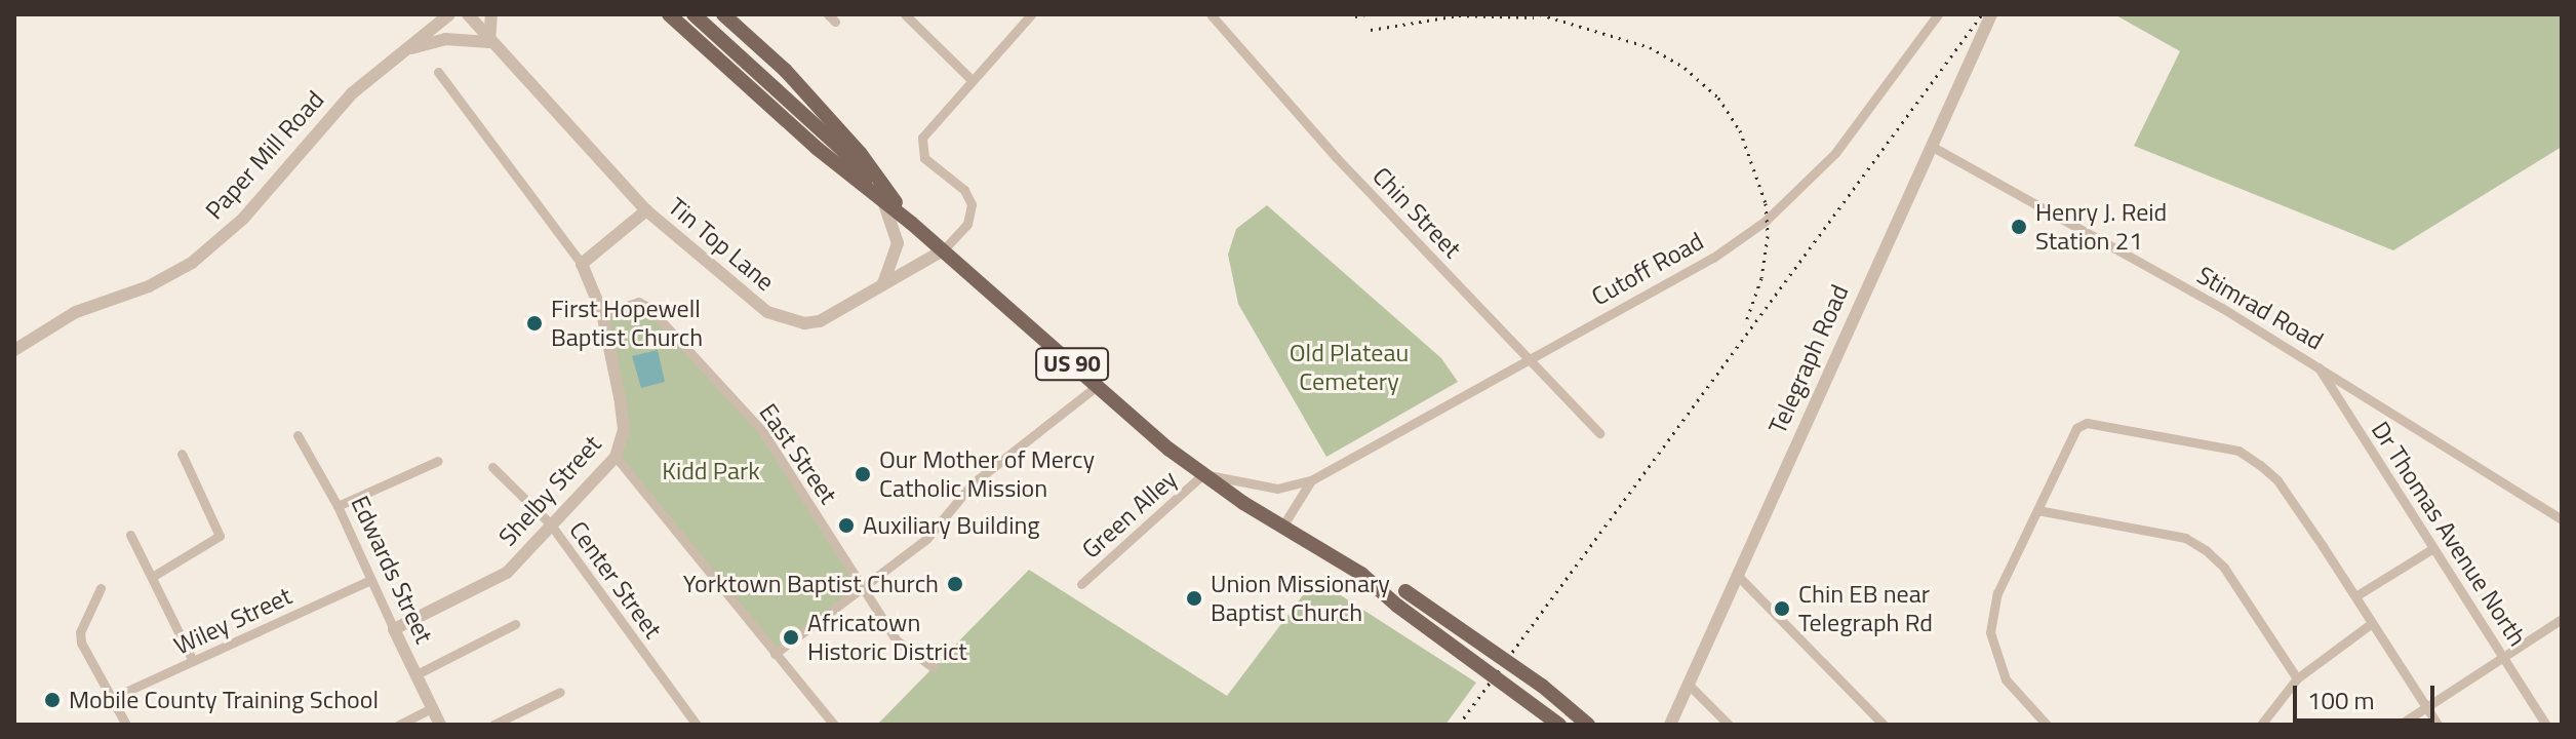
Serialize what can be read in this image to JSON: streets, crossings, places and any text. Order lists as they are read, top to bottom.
{
  "streets": {
    "main road": ["US 90"],
    "street": [
      "Paper Mill Road",
      "Chin Street",
      "Tin Top Lane",
      "Cutoff Road",
      "Stimrad Road",
      "Telegraph Road",
      "East Street",
      "Shelby Street",
      "Green Alley",
      "Dr Thomas Avenue North",
      "Edwards Street",
      "Center Street",
      "Wiley Street"
    ]
  },
  "crossings": [
    ["Chin Street", "Cutoff Road"],
    ["Tin Top Lane", "US 90"],
    ["Cutoff Road", "US 90"],
    ["Cutoff Road", "Green Alley"],
    ["Stimrad Road", "Telegraph Road"],
    ["Stimrad Road", "Dr Thomas Avenue North"],
    ["US 90", "Green Alley"],
    ["East Street", "Shelby Street"],
    ["Shelby Street", "Edwards Street"],
    ["Shelby Street", "Center Street"],
    ["Edwards Street", "Wiley Street"]
  ],
  "parks": ["Old Plateau Cemetery", "Kidd Park"],
  "places": [
    "Henry J. Reid Station 21",
    "First Hopewell Baptist Church",
    "Our Mother of Mercy Catholic Mission",
    "Auxiliary Building",
    "Yorktown Baptist Church",
    "Union Missionary Baptist Church",
    "Chin EB near Telegraph Rd",
    "Africatown Historic District",
    "Mobile County Training School"
  ],
  "scale_bar": "100 m"
}
